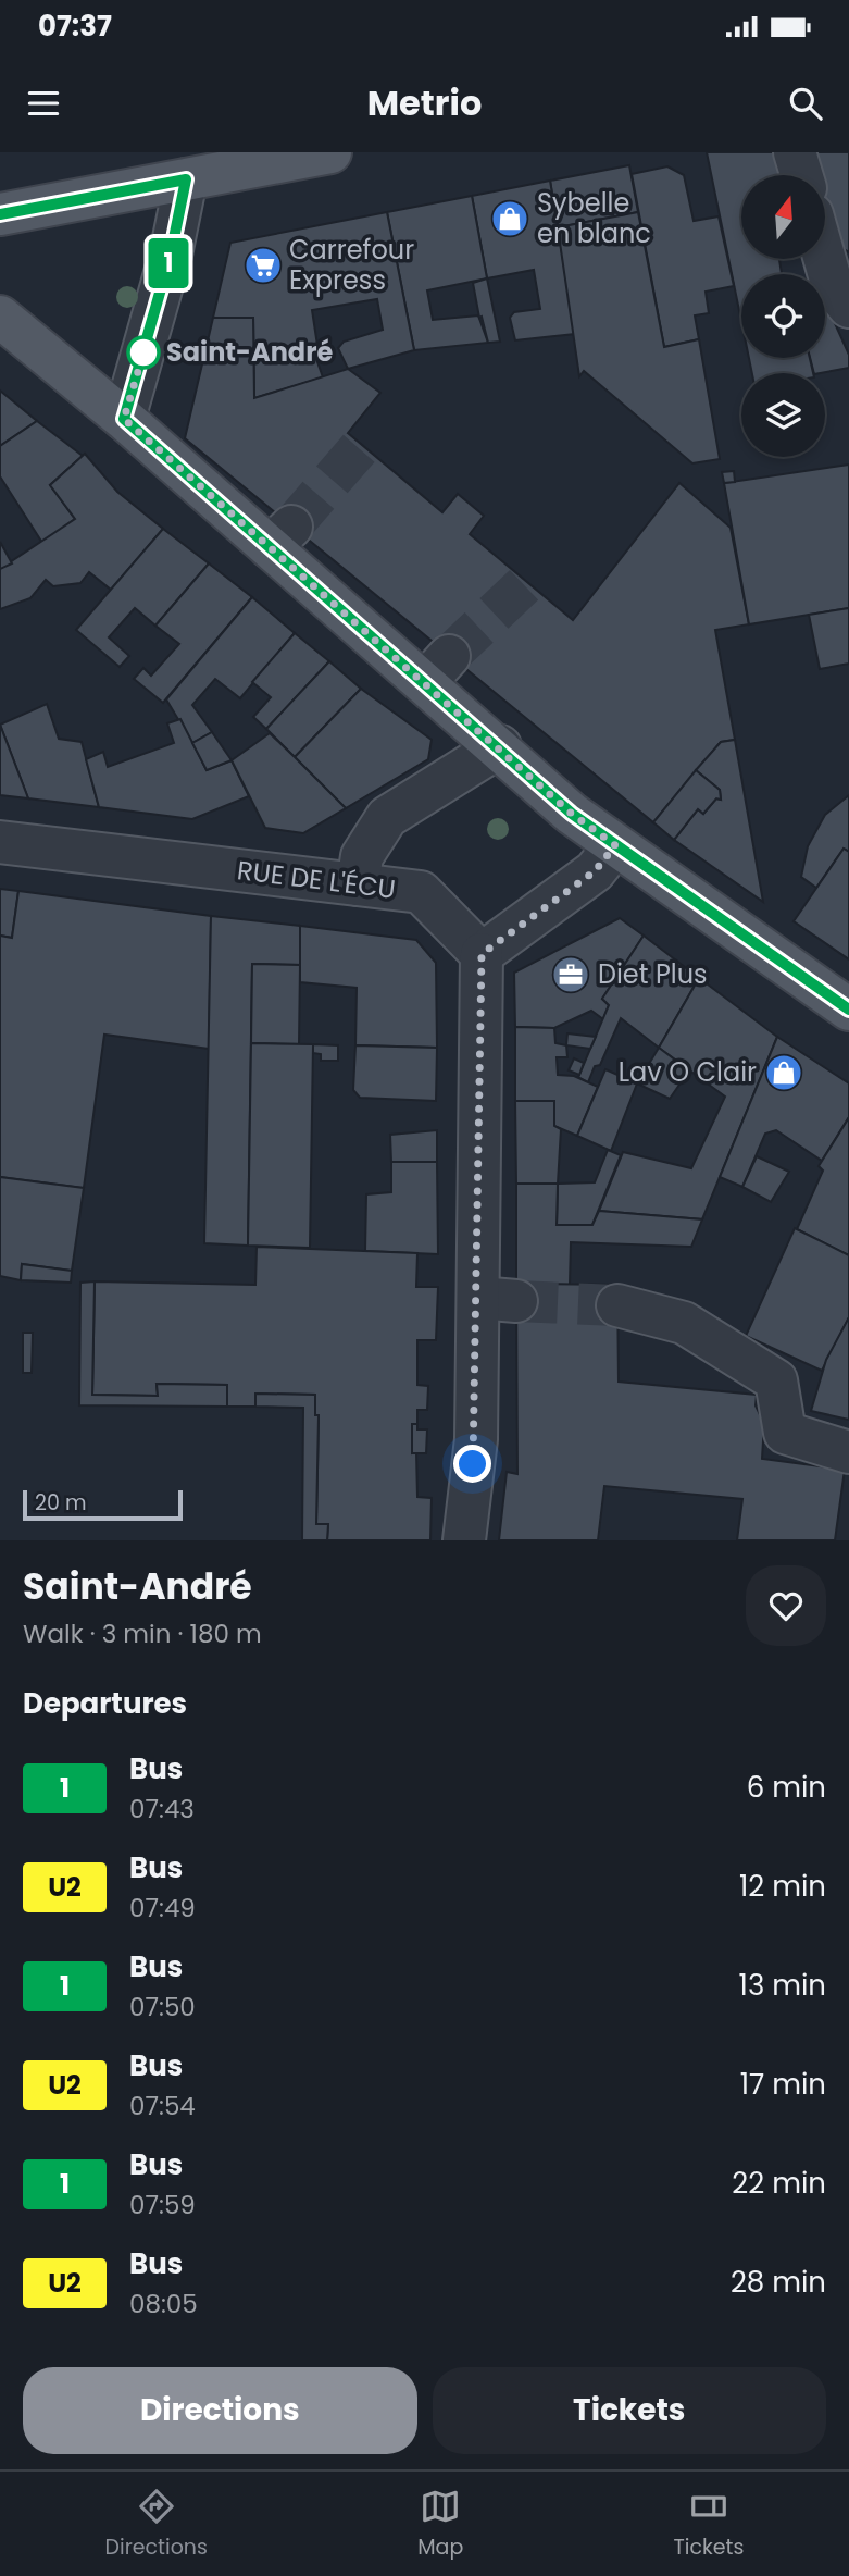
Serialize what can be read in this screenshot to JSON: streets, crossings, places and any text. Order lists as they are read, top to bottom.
{
  "streets": {
    "street": ["RUE DE L'ÉCU"]
  },
  "places": {
    "shop": ["Sybelle en blanc", "Lav O Clair"],
    "supermarket": ["Carrefour Express"],
    "other": ["Saint-André"],
    "office": ["Diet Plus"]
  },
  "lines": ["bus line 1"],
  "scale_bar": "20 m",
  "north": "top",
  "page": {
    "status": "07:37",
    "header": "Metrio",
    "on_map": "1",
    "scale": "20 m",
    "heading": [
      ["Saint-André", "Walk · 3 min · 180 m"],
      "Departures"
    ],
    "list": [
      {
        "mark": "1",
        "name": "Bus",
        "note": "07:43",
        "value": "6 min"
      },
      {
        "mark": "U2",
        "name": "Bus",
        "note": "07:49",
        "value": "12 min"
      },
      {
        "mark": "1",
        "name": "Bus",
        "note": "07:50",
        "value": "13 min"
      },
      {
        "mark": "U2",
        "name": "Bus",
        "note": "07:54",
        "value": "17 min"
      },
      {
        "mark": "1",
        "name": "Bus",
        "note": "07:59",
        "value": "22 min"
      },
      {
        "mark": "U2",
        "name": "Bus",
        "note": "08:05",
        "value": "28 min"
      }
    ],
    "buttons": ["Directions", "Tickets"],
    "tabs": ["Directions", "Map", "Tickets"]
  }
}
